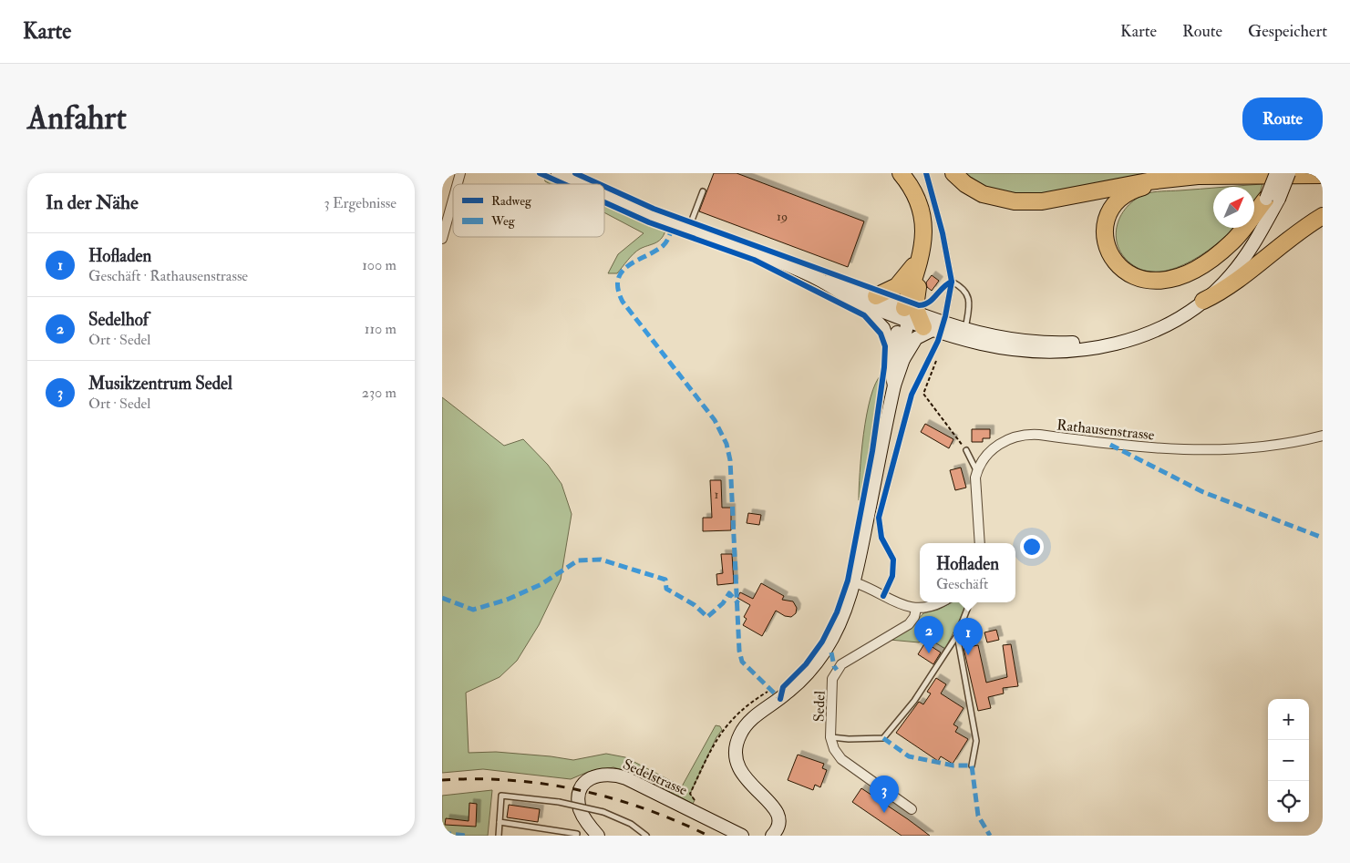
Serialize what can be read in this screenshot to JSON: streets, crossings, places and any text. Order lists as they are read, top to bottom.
{
  "streets": {
    "main road": ["Sedelstrasse"],
    "street": ["Rathausenstrasse", "Sedel"]
  },
  "house_numbers": ["19", "1"],
  "legend": ["Radweg", "Weg"],
  "north": "top right",
  "page": {
    "header": "Karte",
    "nav": ["Karte", "Route", "Gespeichert"],
    "buttons": "Route",
    "title": "Anfahrt",
    "heading": ["In der Nähe", "3 Ergebnisse"],
    "list": [
      {
        "mark": "1",
        "name": "Hofladen",
        "note": "Geschäft · Rathausenstrasse",
        "value": "100 m"
      },
      {
        "mark": "2",
        "name": "Sedelhof",
        "note": "Ort · Sedel",
        "value": "110 m"
      },
      {
        "mark": "3",
        "name": "Musikzentrum Sedel",
        "note": "Ort · Sedel",
        "value": "230 m"
      }
    ],
    "popup": ["Hofladen", "Geschäft"],
    "pins": ["2", "1", "3"],
    "map_buttons": ["+", "−"]
  }
}
